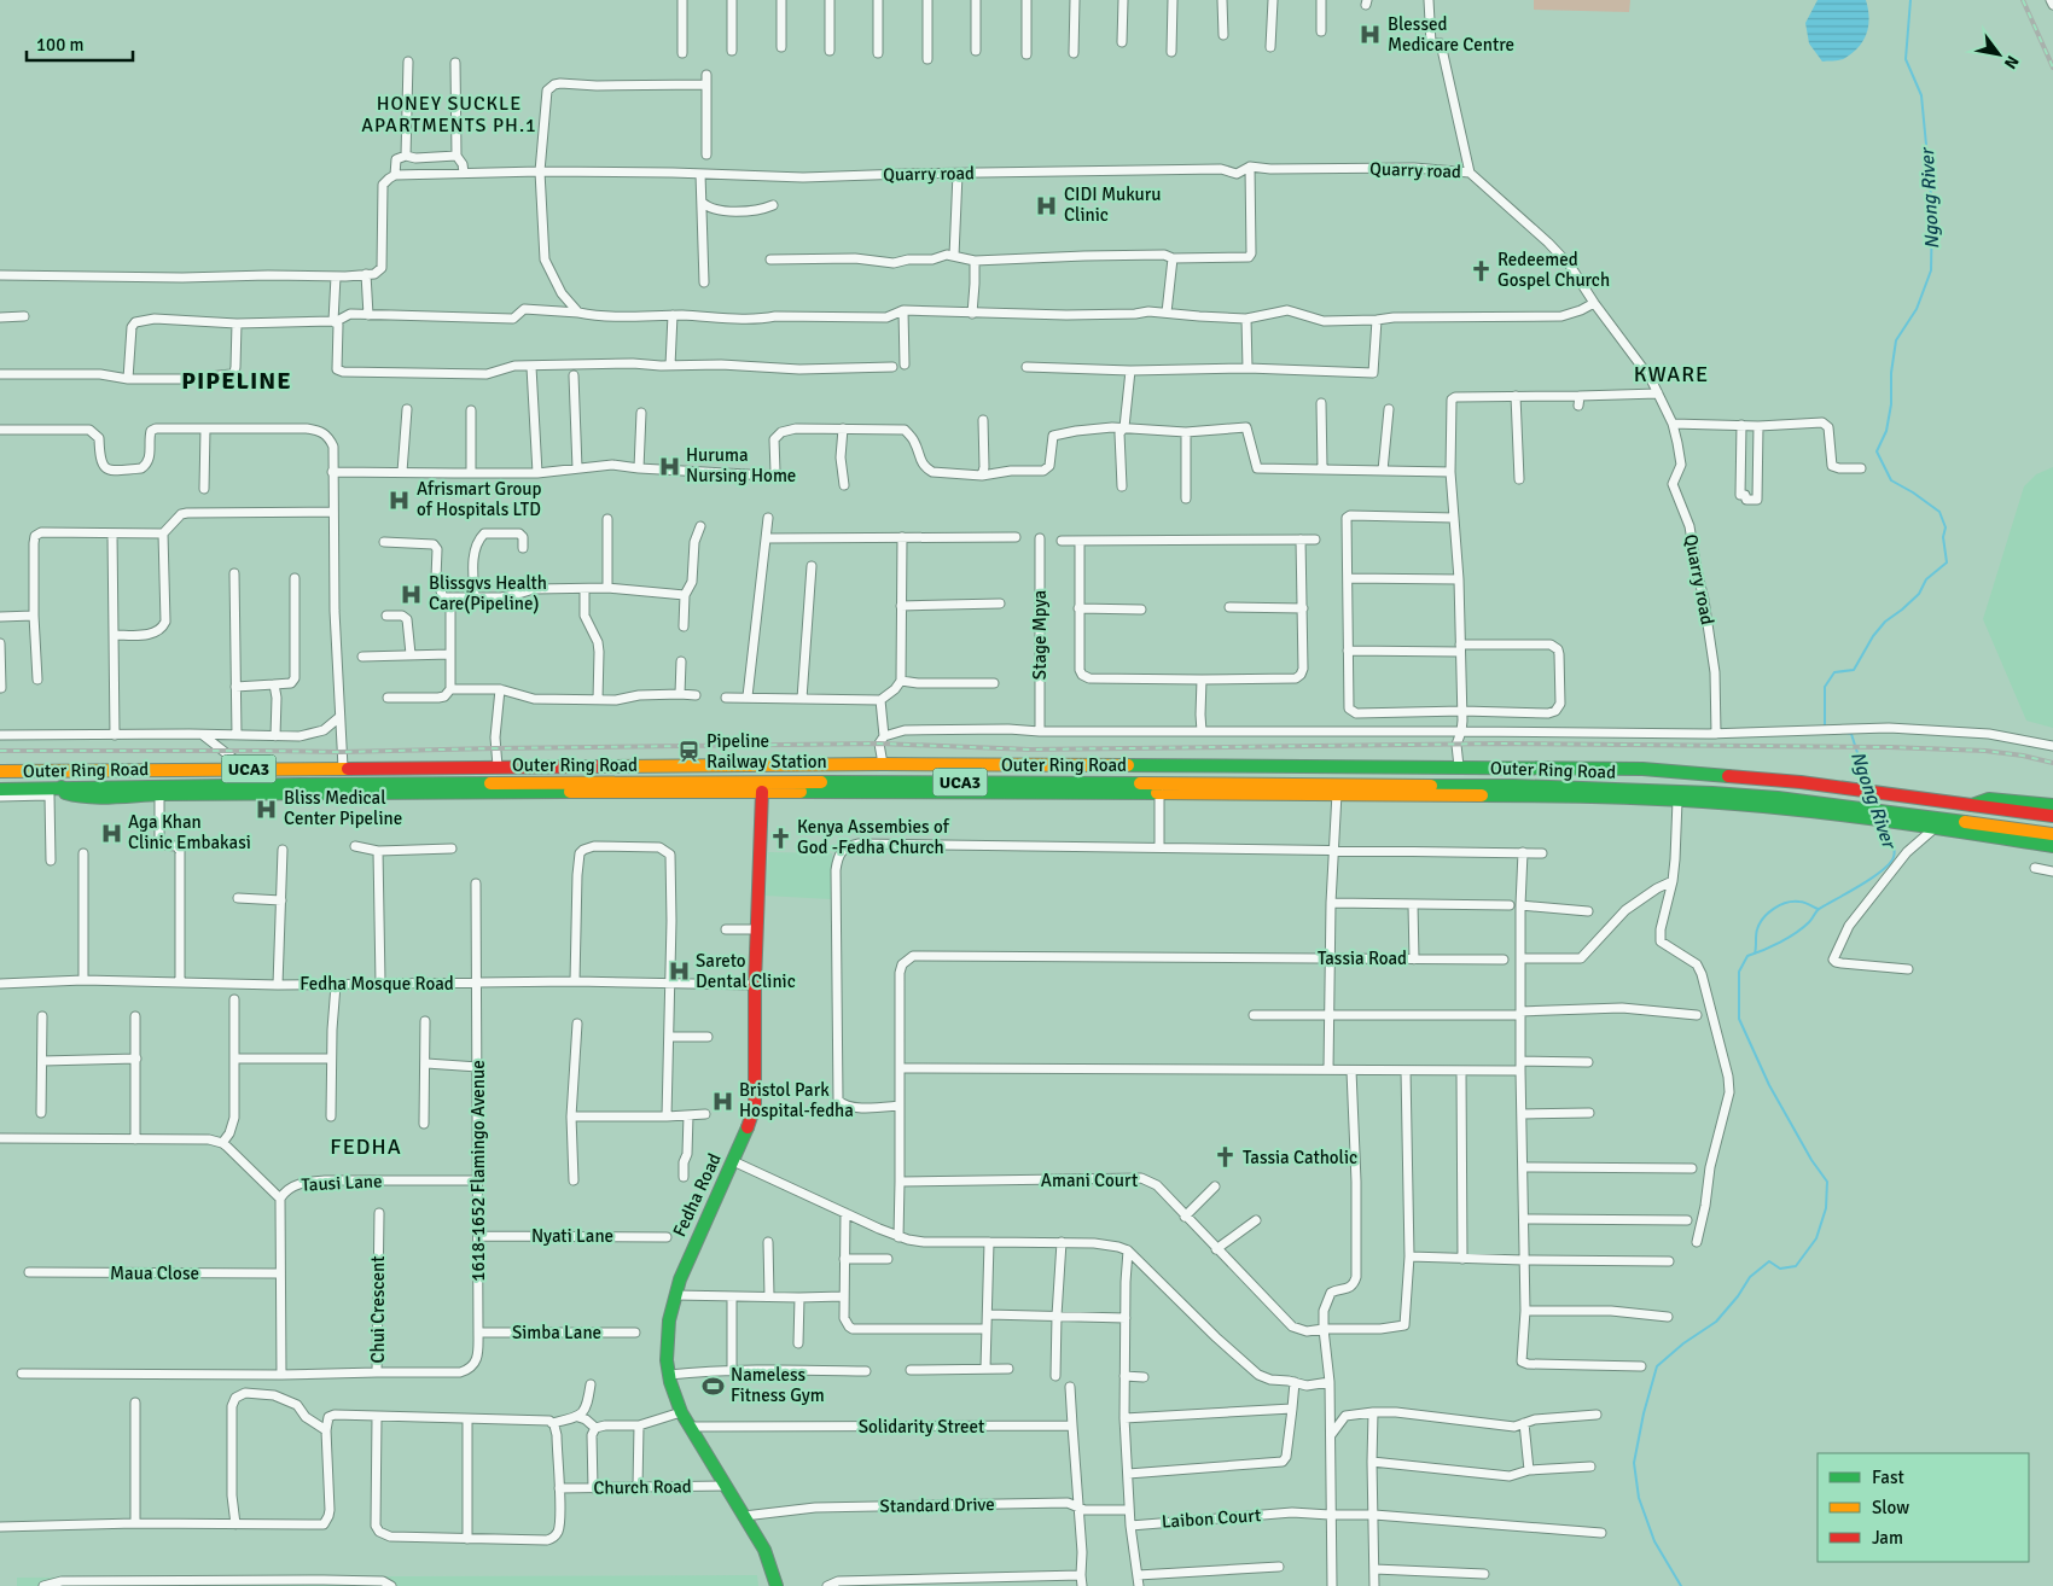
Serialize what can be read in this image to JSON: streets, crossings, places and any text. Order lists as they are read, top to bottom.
{
  "streets": {
    "main road": ["Outer Ring Road", "UCA3", "Fedha Road"],
    "street": [
      "Quarry road",
      "Stage Mpya",
      "Tassia Road",
      "Fedha Mosque Road",
      "1618-1652 Flamingo Avenue",
      "Amani Court",
      "Tausi Lane",
      "Nyati Lane",
      "Maua Close",
      "Chui Crescent",
      "Simba Lane",
      "Solidarity Street",
      "Church Road",
      "Standard Drive",
      "Laibon Court"
    ]
  },
  "crossings": [
    ["Outer Ring Road", "UCA3"],
    ["UCA3", "Fedha Road"],
    ["Fedha Mosque Road", "1618-1652 Flamingo Avenue"],
    ["Fedha Mosque Road", "Fedha Road"],
    ["1618-1652 Flamingo Avenue", "Tausi Lane"],
    ["1618-1652 Flamingo Avenue", "Nyati Lane"],
    ["1618-1652 Flamingo Avenue", "Chui Crescent"],
    ["1618-1652 Flamingo Avenue", "Simba Lane"],
    ["Tausi Lane", "Maua Close"],
    ["Fedha Road", "Solidarity Street"],
    ["Fedha Road", "Church Road"],
    ["Fedha Road", "Standard Drive"]
  ],
  "districts": [
    "HONEY SUCKLE APARTMENTS PH.1",
    "KWARE",
    "PIPELINE",
    "FEDHA"
  ],
  "water": ["Ngong River"],
  "places": {
    "hospital": [
      "Blessed Medicare Centre",
      "CIDI Mukuru Clinic",
      "Huruma Nursing Home",
      "Afrismart Group of Hospitals LTD",
      "Blissgvs Health Care(Pipeline)",
      "Bliss Medical Center Pipeline",
      "Aga Khan Clinic Embakasi",
      "Sareto Dental Clinic",
      "Bristol Park Hospital-fedha"
    ],
    "church": ["Redeemed Gospel Church", "Kenya Assembies of God -Fedha Church", "Tassia Catholic"],
    "station": ["Pipeline Railway Station"],
    "sports": ["Nameless Fitness Gym"]
  },
  "legend": ["Fast", "Slow", "Jam"],
  "scale_bar": "100 m",
  "north": "bottom right"
}
